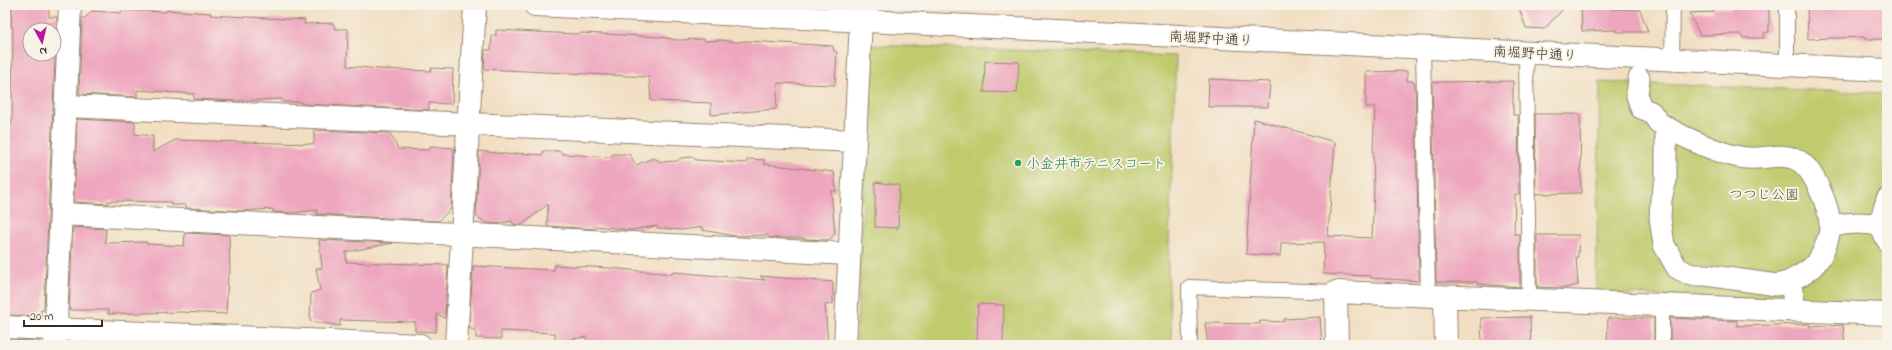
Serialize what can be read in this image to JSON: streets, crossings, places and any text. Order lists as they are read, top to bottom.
{
  "streets": {
    "street": ["南堀野中通り"]
  },
  "parks": ["つつじ公園"],
  "places": ["小金井市テニスコート"],
  "scale_bar": "20 m",
  "north": "bottom"
}
